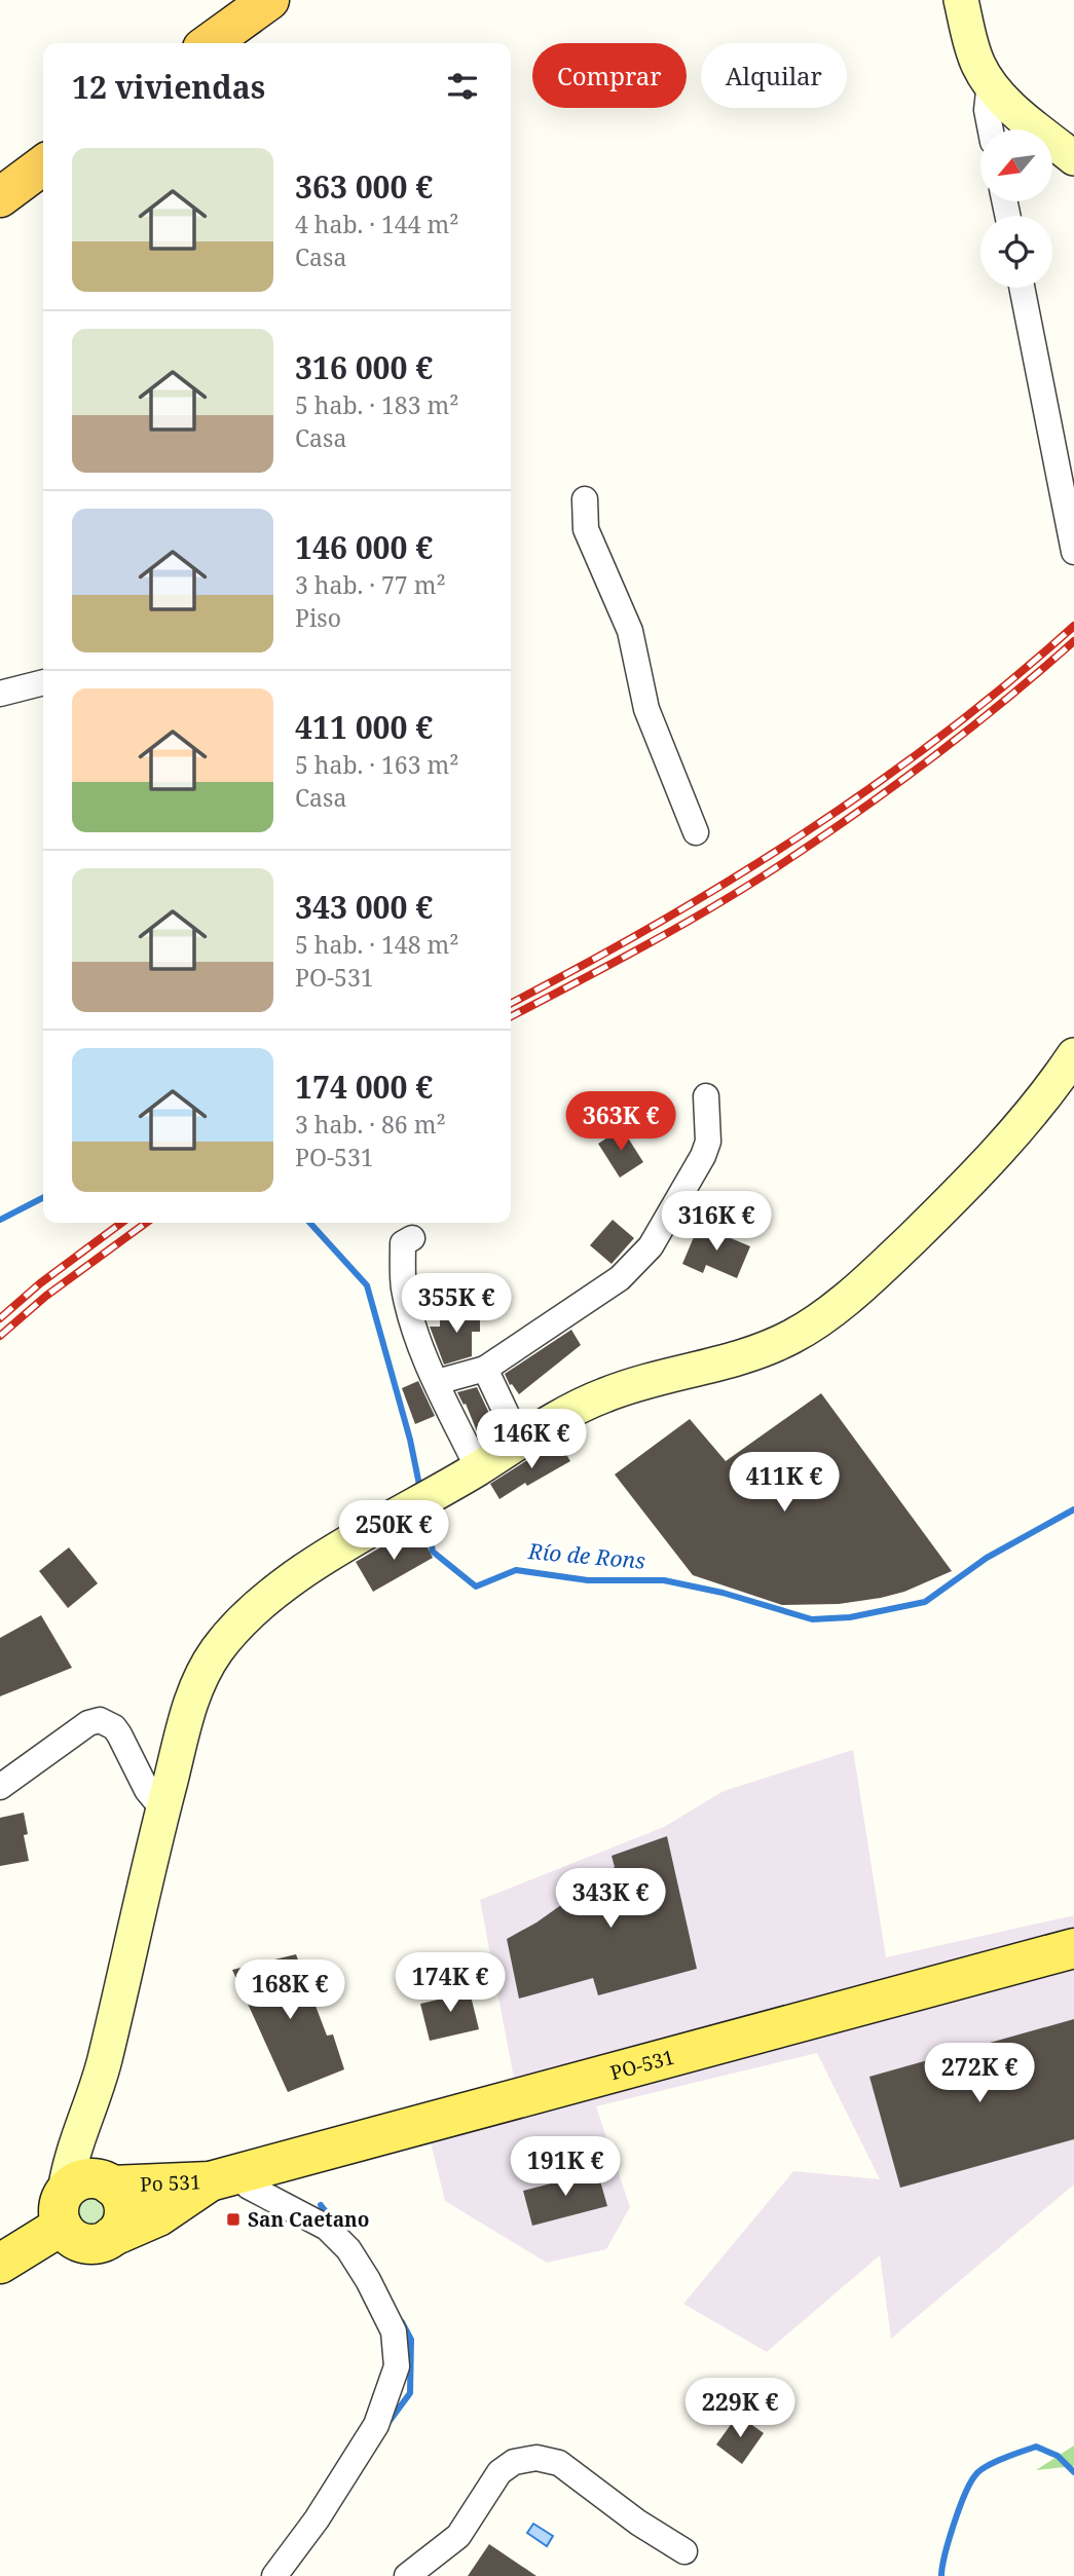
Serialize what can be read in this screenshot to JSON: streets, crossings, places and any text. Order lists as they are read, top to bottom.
{
  "streets": {
    "main road": ["PO-531", "Po 531"]
  },
  "crossings": [
    ["PO-531", "Po 531"]
  ],
  "water": ["Río de Rons"],
  "places": {
    "transit": ["San Caetano"]
  },
  "north": "bottom left",
  "page": {
    "chip": ["Comprar", "Alquilar"],
    "heading": "12 viviendas",
    "list": [
      {
        "name": "363 000 €",
        "note": "4 hab. · 144 m² · Casa"
      },
      {
        "name": "316 000 €",
        "note": "5 hab. · 183 m² · Casa"
      },
      {
        "name": "146 000 €",
        "note": "3 hab. · 77 m² · Piso"
      },
      {
        "name": "411 000 €",
        "note": "5 hab. · 163 m² · Casa"
      },
      {
        "name": "343 000 €",
        "note": "5 hab. · 148 m² · PO-531"
      },
      {
        "name": "174 000 €",
        "note": "3 hab. · 86 m² · PO-531"
      }
    ],
    "price": [
      "363K €",
      "316K €",
      "355K €",
      "146K €",
      "411K €",
      "250K €",
      "343K €",
      "174K €",
      "168K €",
      "272K €",
      "191K €",
      "229K €"
    ]
  }
}
